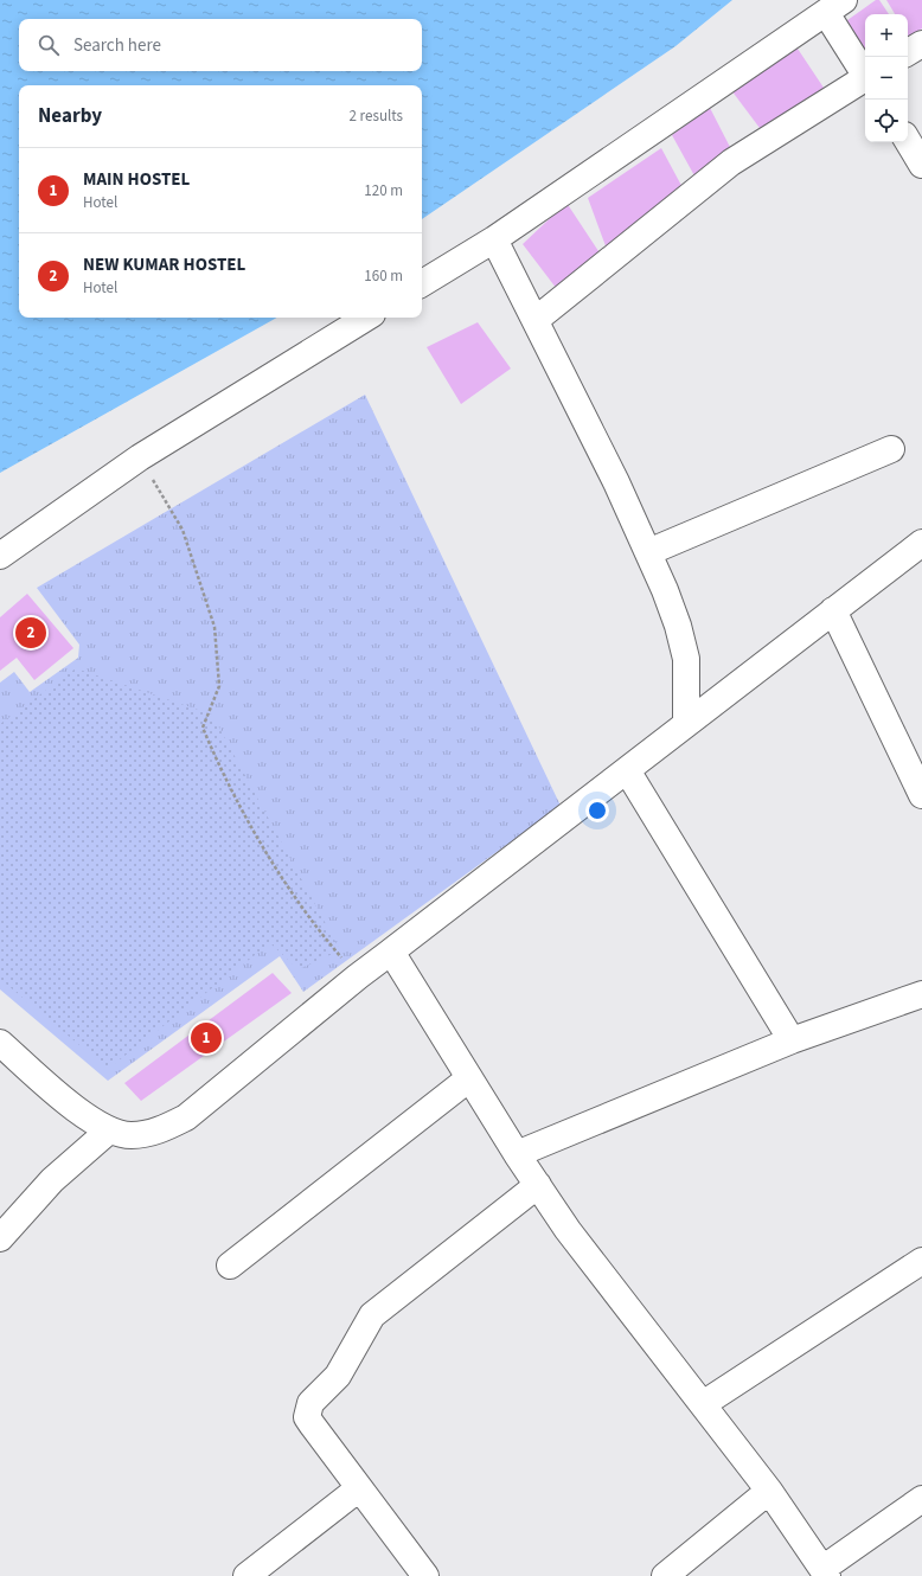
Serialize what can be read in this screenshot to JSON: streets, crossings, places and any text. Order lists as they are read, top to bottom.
{
  "page": {
    "map_buttons": ["+", "−"],
    "search": "Search here",
    "heading": ["Nearby", "2 results"],
    "list": [
      {
        "mark": "1",
        "name": "MAIN HOSTEL",
        "note": "Hotel",
        "value": "120 m"
      },
      {
        "mark": "2",
        "name": "NEW KUMAR HOSTEL",
        "note": "Hotel",
        "value": "160 m"
      }
    ],
    "pins": ["2", "1"]
  }
}
